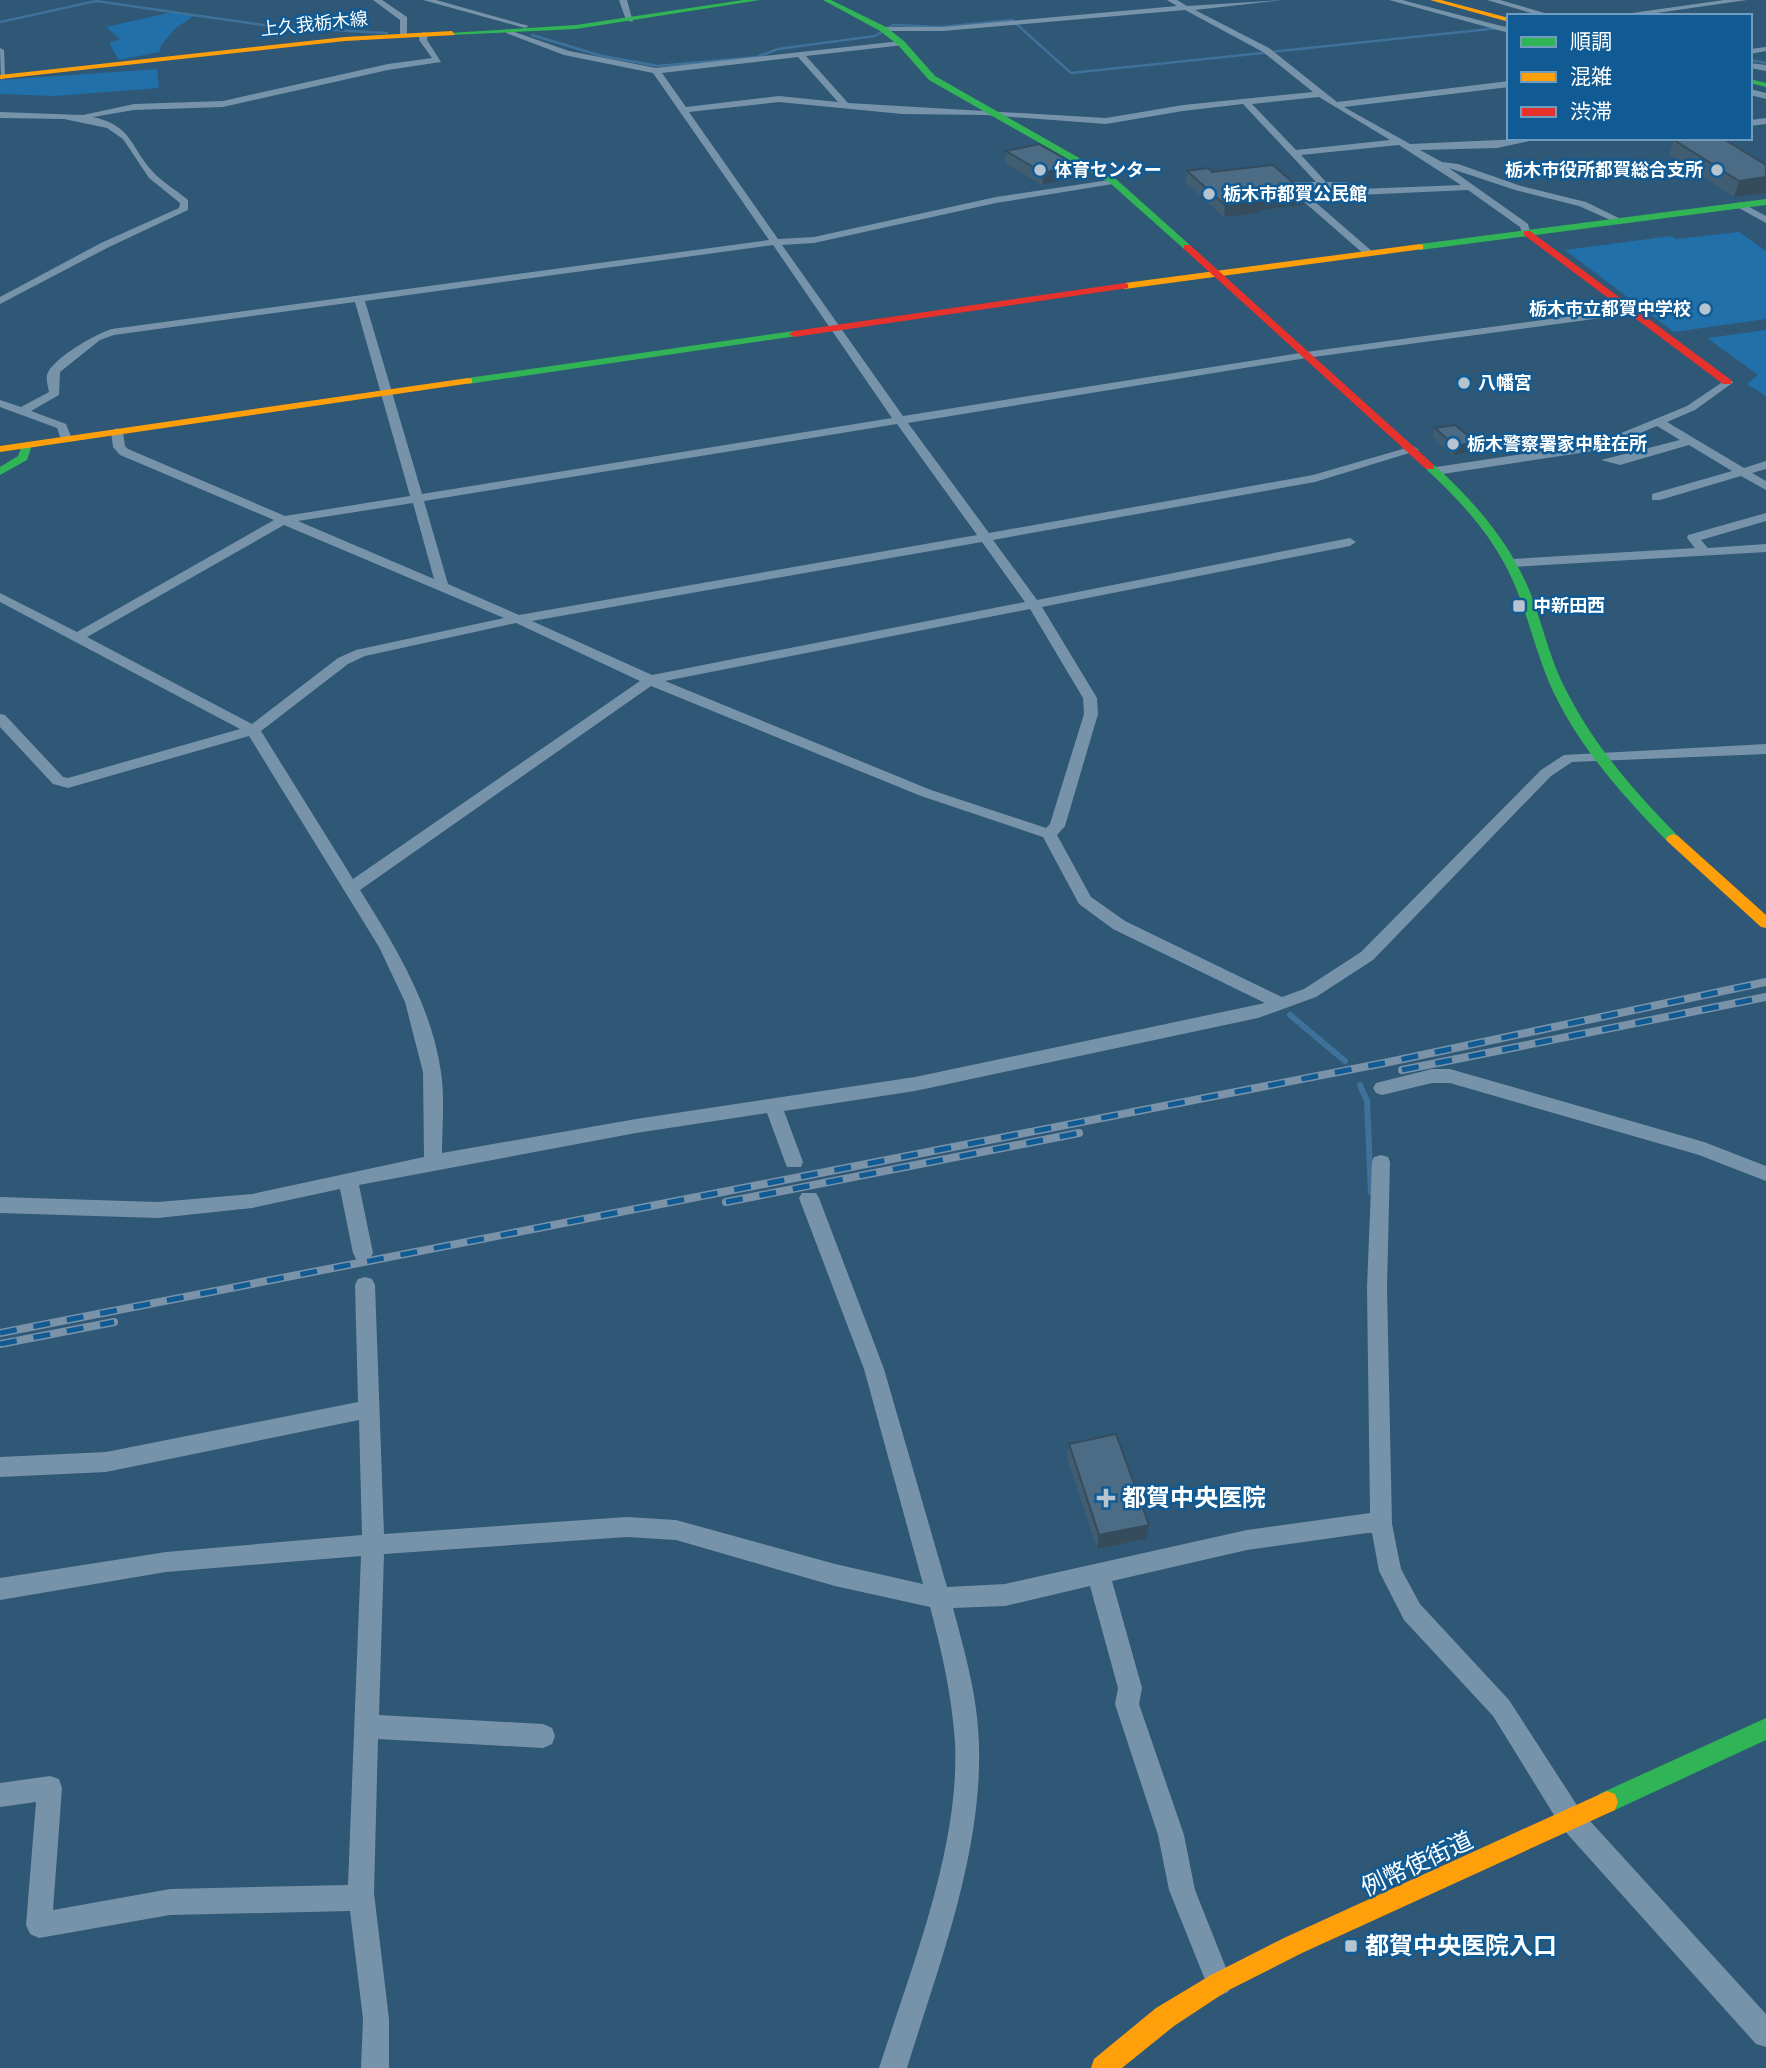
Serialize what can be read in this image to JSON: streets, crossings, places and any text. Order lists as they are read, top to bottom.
{
  "streets": {
    "main road": ["上久我栃木線", "例幣使街道"]
  },
  "places": {
    "other": [
      "体育センター",
      "栃木市役所都賀総合支所",
      "栃木市都賀公民館",
      "栃木市立都賀中学校",
      "八幡宮",
      "栃木警察署家中駐在所"
    ],
    "transit": ["中新田西", "都賀中央医院入口"],
    "health": ["都賀中央医院"]
  },
  "legend": ["順調", "混雑", "渋滞"]
}
